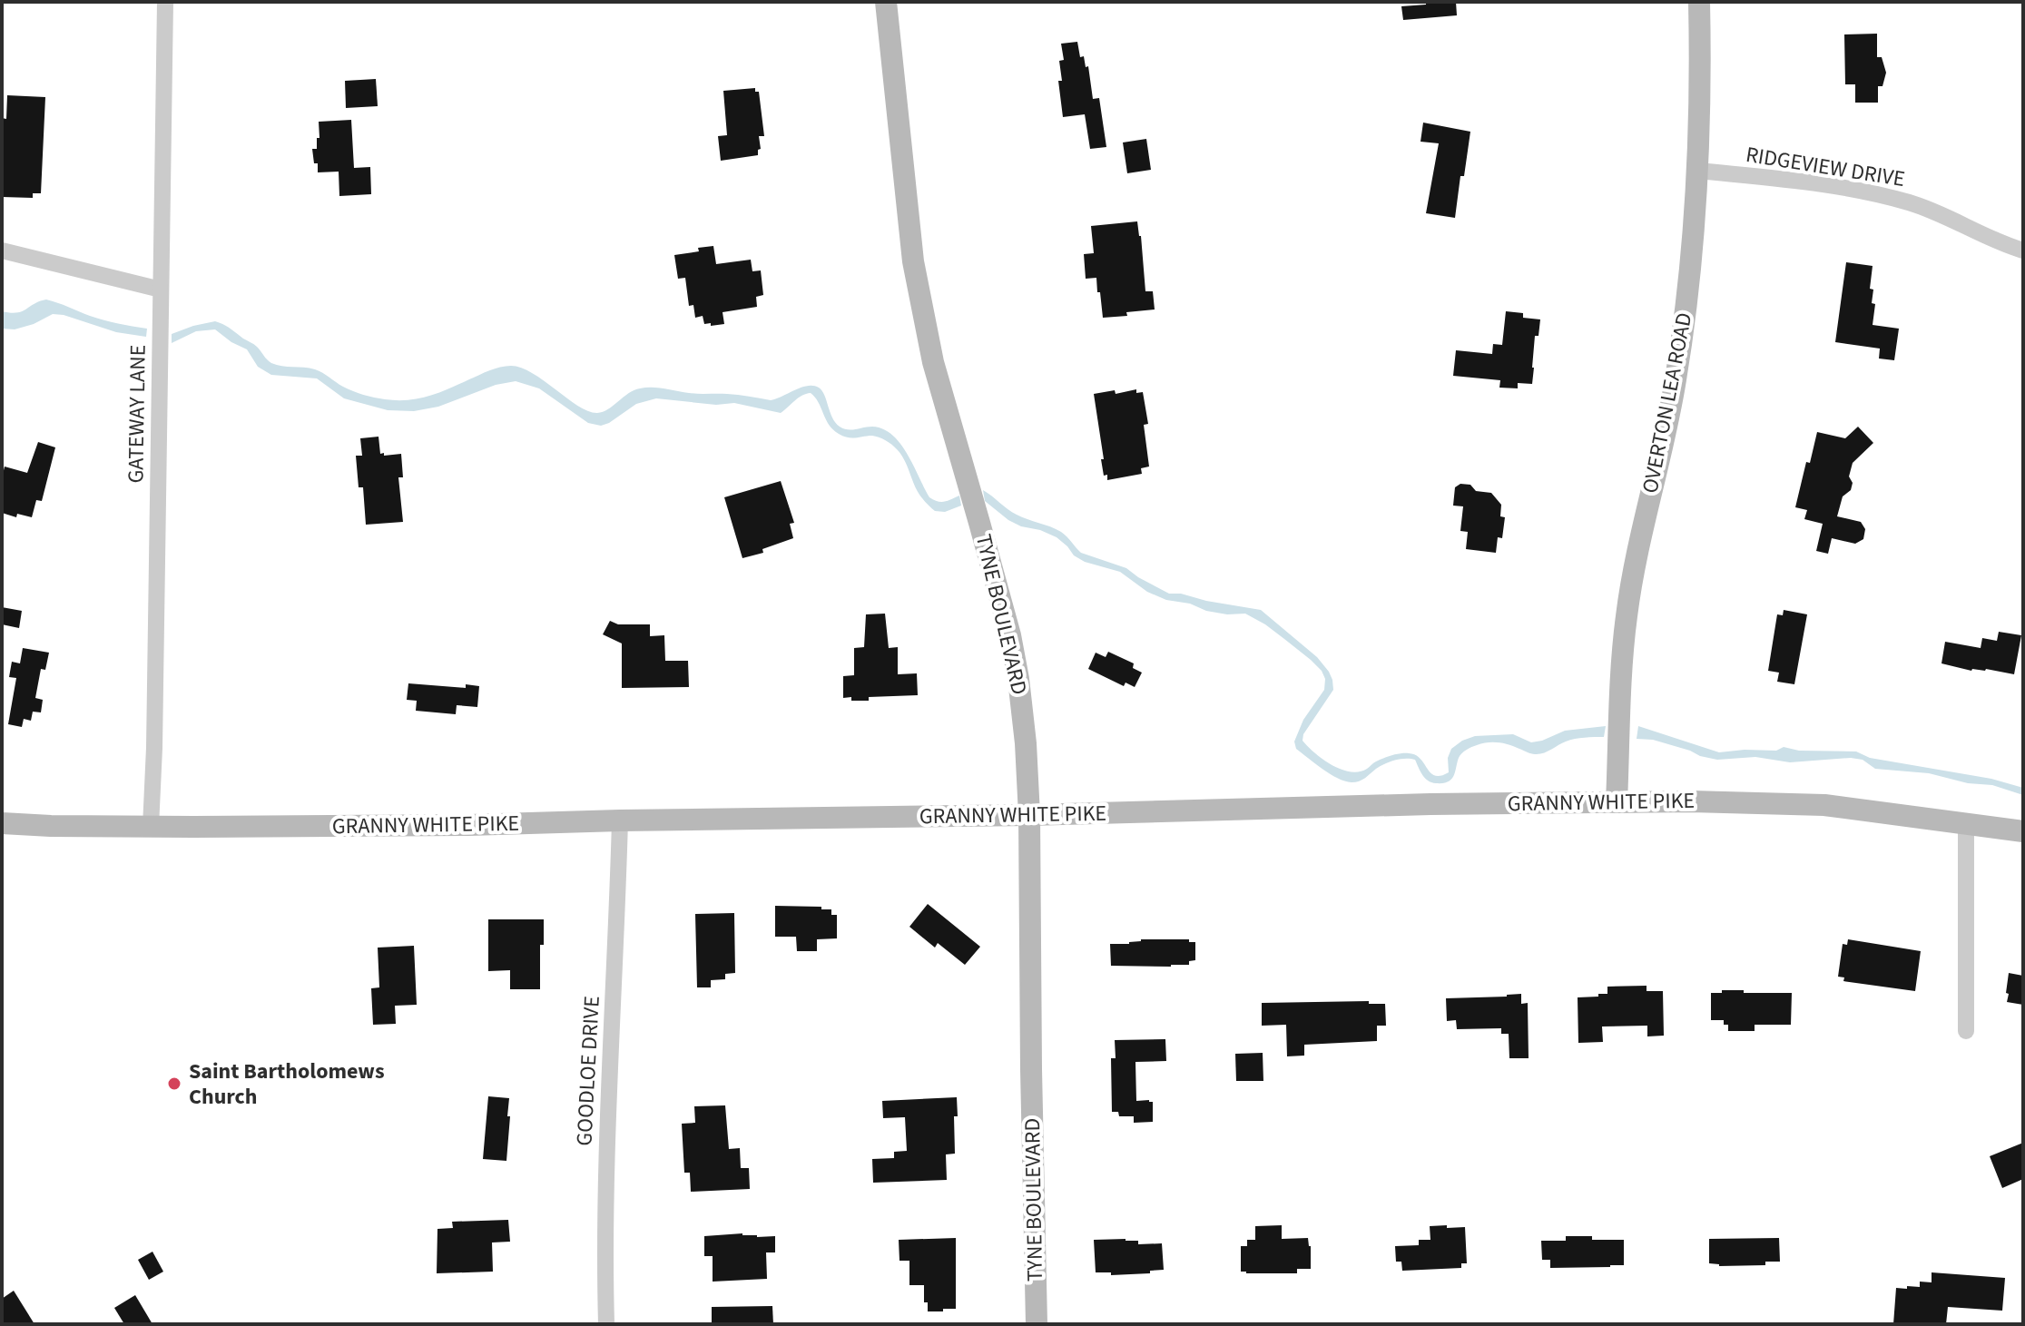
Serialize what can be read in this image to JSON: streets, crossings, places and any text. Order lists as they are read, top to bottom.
{
  "streets": {
    "street": [
      "RIDGEVIEW DRIVE",
      "OVERTON LEA ROAD",
      "GATEWAY LANE",
      "TYNE BOULEVARD",
      "GRANNY WHITE PIKE",
      "GOODLOE DRIVE"
    ]
  },
  "crossings": [
    ["RIDGEVIEW DRIVE", "OVERTON LEA ROAD"],
    ["OVERTON LEA ROAD", "GRANNY WHITE PIKE"],
    ["GATEWAY LANE", "GRANNY WHITE PIKE"],
    ["TYNE BOULEVARD", "GRANNY WHITE PIKE"],
    ["GRANNY WHITE PIKE", "GOODLOE DRIVE"]
  ],
  "places": ["Saint Bartholomews Church"]
}
